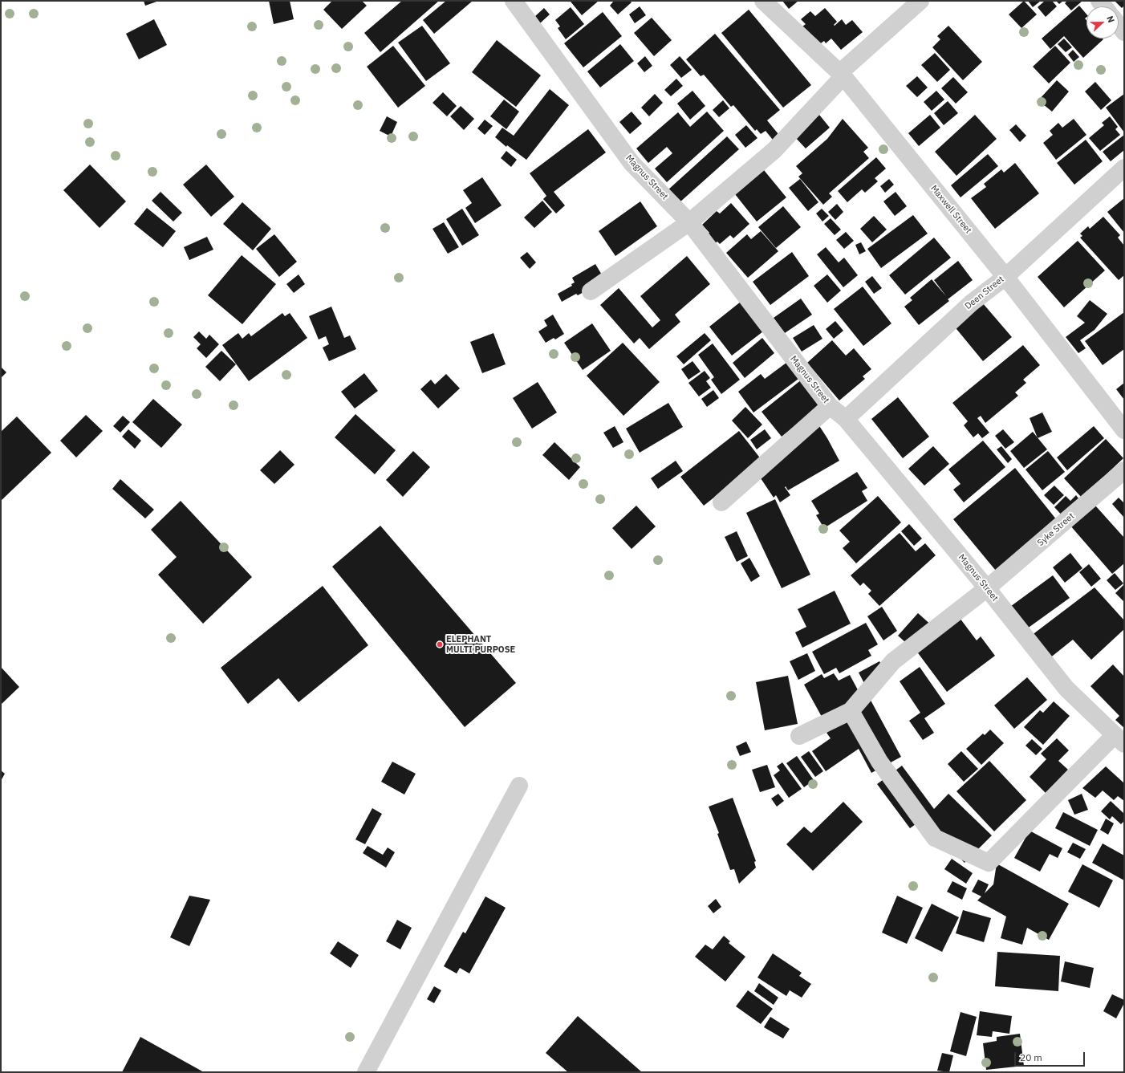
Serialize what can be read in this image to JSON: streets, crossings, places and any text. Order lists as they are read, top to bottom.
{
  "streets": {
    "street": [
      "Magnus Street",
      "Maxwell Street",
      "Deen Street",
      "Syke Street"
    ]
  },
  "crossings": [
    ["Magnus Street", "Deen Street"],
    ["Magnus Street", "Syke Street"],
    ["Maxwell Street", "Deen Street"]
  ],
  "places": ["ELEPHANT MULTI PURPOSE"],
  "scale_bar": "20 m",
  "north": "right"
}
